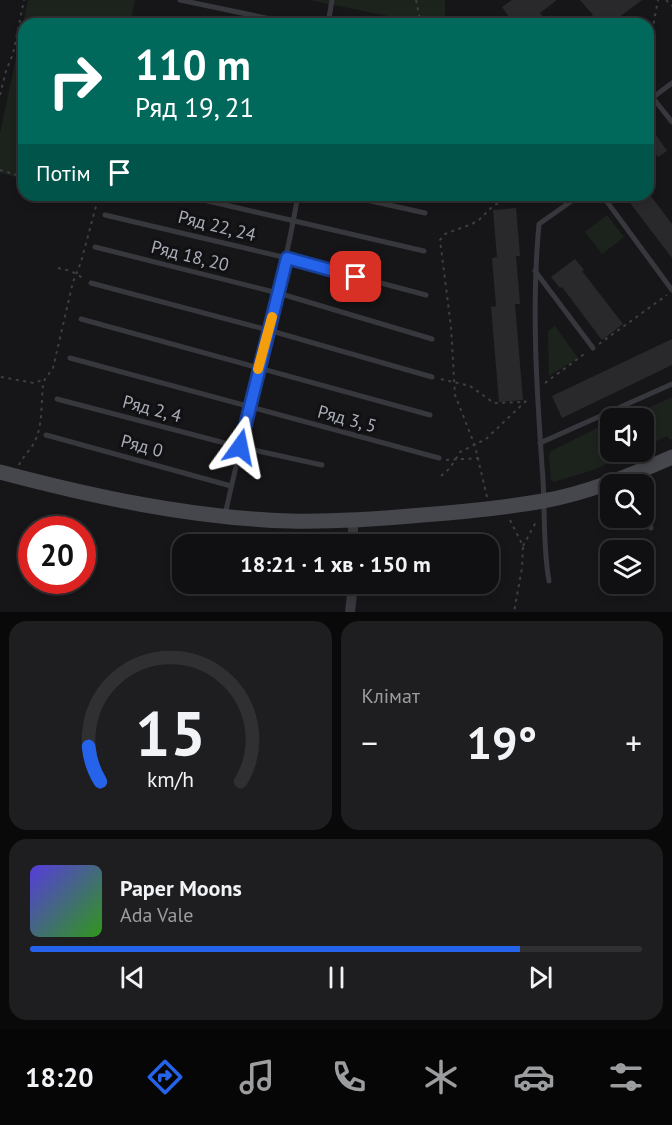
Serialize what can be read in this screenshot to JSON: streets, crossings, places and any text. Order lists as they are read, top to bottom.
{
  "streets": {
    "lane": [
      "Ряд 22, 24",
      "Ряд 18, 20",
      "Ряд 2, 4",
      "Ряд 3, 5",
      "Ряд 0"
    ]
  },
  "page": {
    "turn": ["110 m", "Ряд 19, 21"],
    "then": "Потім",
    "limit": "20",
    "trip": "18:21 · 1 хв · 150 m",
    "tile": "Клімат",
    "heat": ["−", "19°", "+"],
    "song": ["Paper Moons", "Ada Vale"],
    "tabs": "18:20",
    "gauge": ["15", "km/h"]
  }
}
